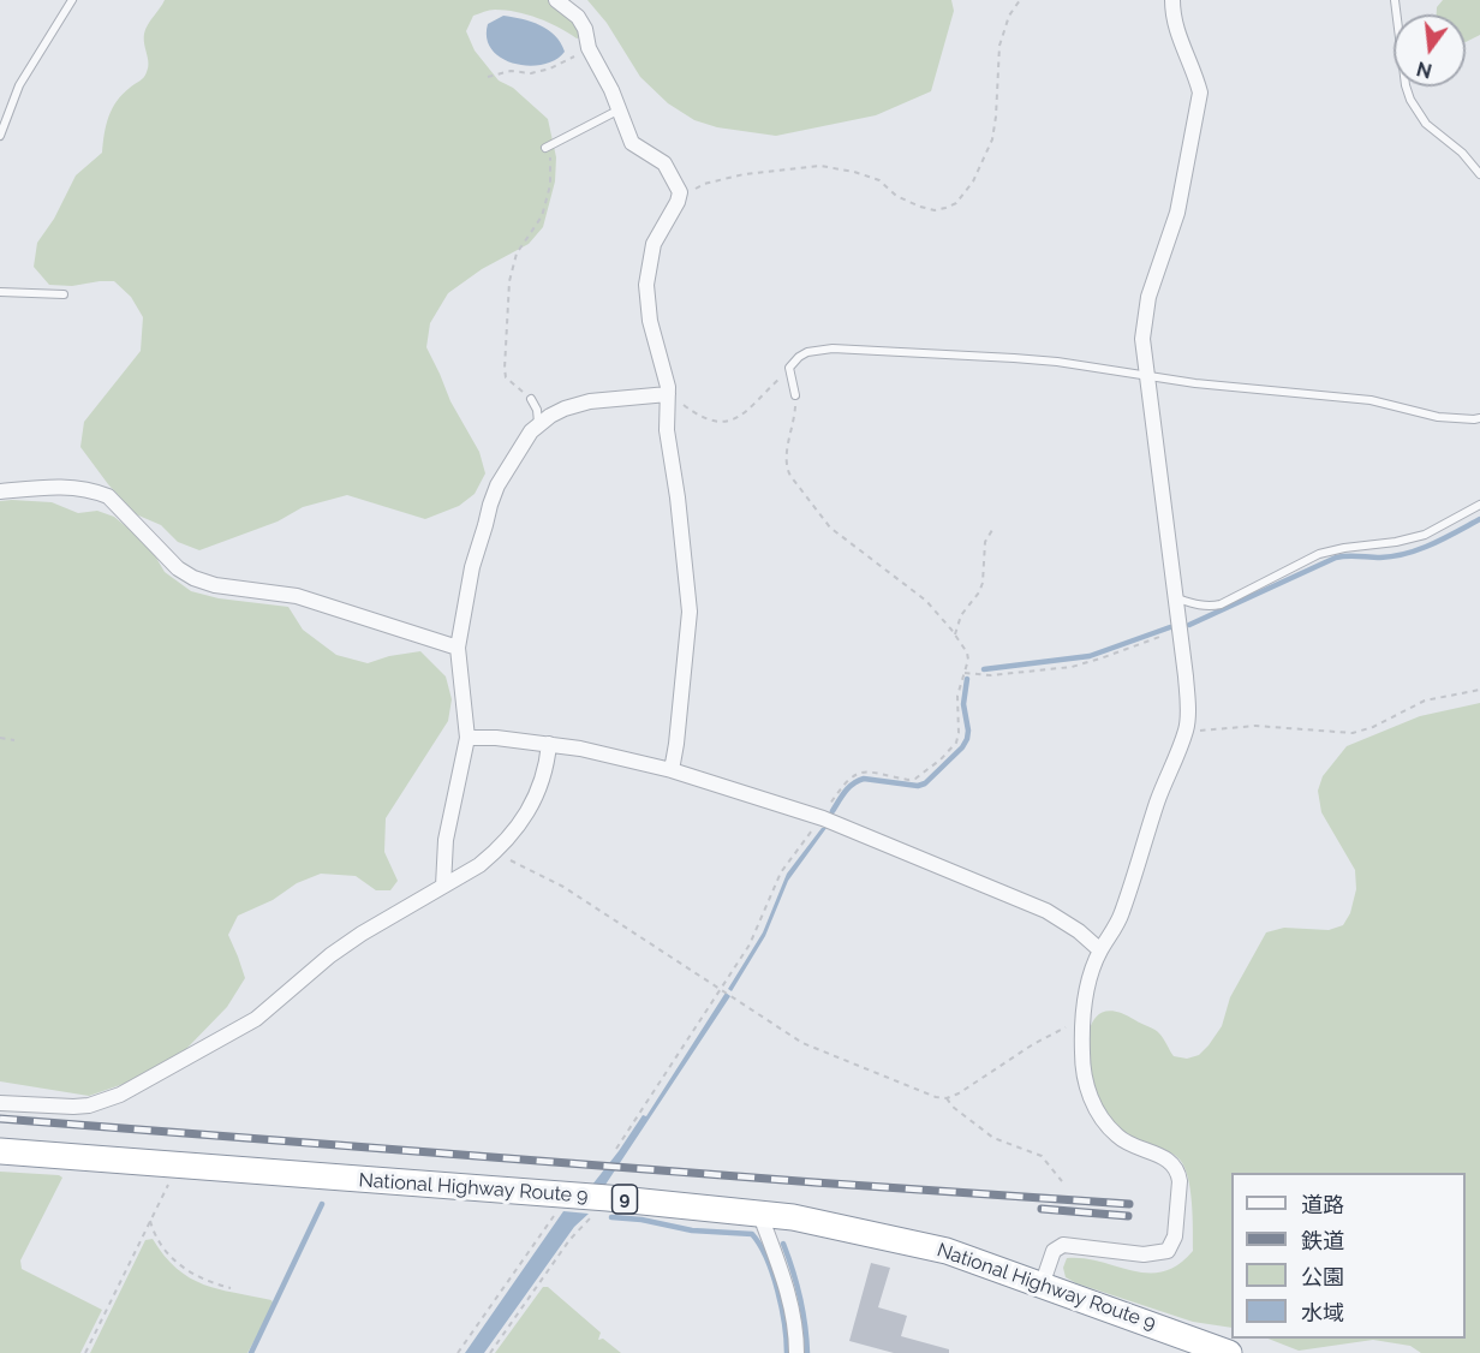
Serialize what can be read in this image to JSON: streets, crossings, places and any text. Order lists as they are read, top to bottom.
{
  "streets": {
    "highway": ["National Highway Route 9", "9"]
  },
  "legend": [
    "道路",
    "鉄道",
    "公園",
    "水域"
  ],
  "north": "bottom"
}
